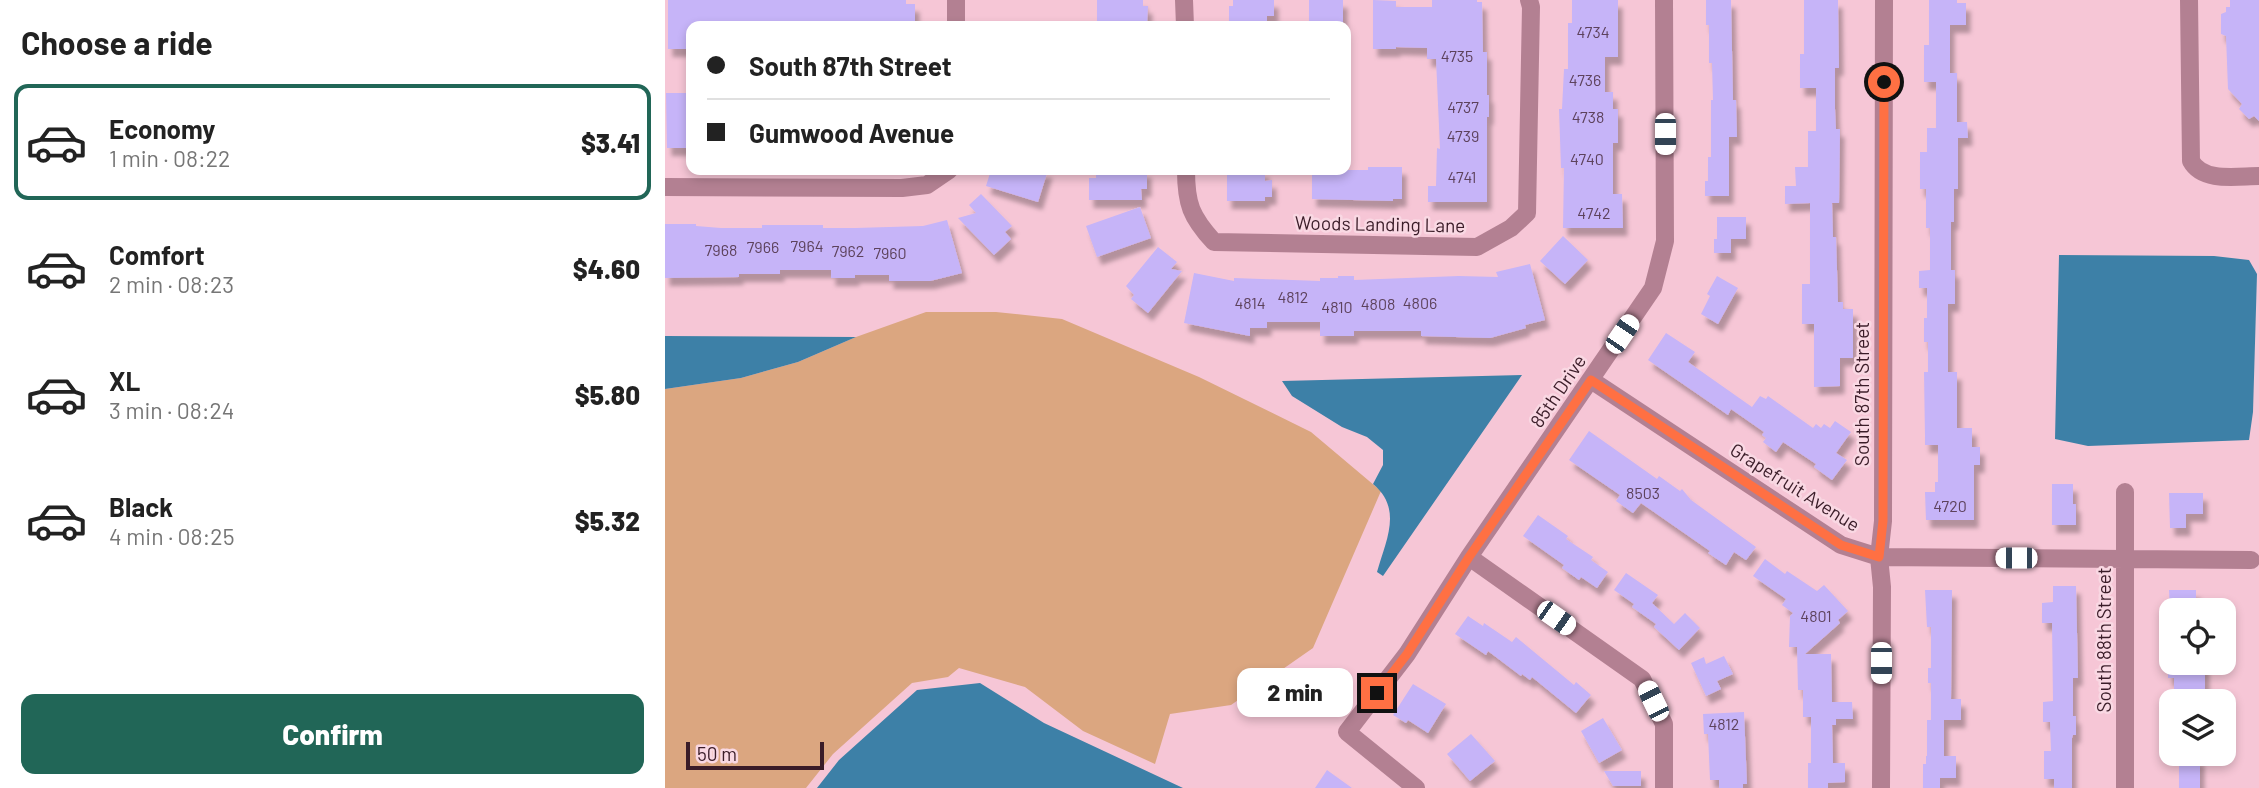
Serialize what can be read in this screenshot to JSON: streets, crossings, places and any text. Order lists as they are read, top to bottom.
{
  "streets": {
    "street": [
      "Woods Landing Lane",
      "85th Drive",
      "South 87th Street",
      "Grapefruit Avenue",
      "South 88th Street"
    ]
  },
  "crossings": [
    ["85th Drive", "Grapefruit Avenue"],
    ["South 87th Street", "Grapefruit Avenue"],
    ["Grapefruit Avenue", "South 88th Street"]
  ],
  "house_numbers": [
    "4734",
    "4735",
    "4736",
    "4737",
    "4738",
    "4739",
    "4740",
    "4741",
    "4742",
    "7964",
    "7966",
    "7968",
    "7962",
    "7960",
    "4812",
    "4814",
    "4806",
    "4808",
    "4810",
    "8503",
    "4720",
    "4801",
    "4812"
  ],
  "scale_bar": "50 m",
  "page": {
    "heading": "Choose a ride",
    "banner": ["South 87th Street", "Gumwood Avenue"],
    "list": [
      {
        "name": "Economy",
        "note": "1 min · 08:22",
        "value": "$3.41"
      },
      {
        "name": "Comfort",
        "note": "2 min · 08:23",
        "value": "$4.60"
      },
      {
        "name": "XL",
        "note": "3 min · 08:24",
        "value": "$5.80"
      },
      {
        "name": "Black",
        "note": "4 min · 08:25",
        "value": "$5.32"
      }
    ],
    "bubble": "2 min",
    "buttons": "Confirm",
    "scale": "50 m"
  }
}
